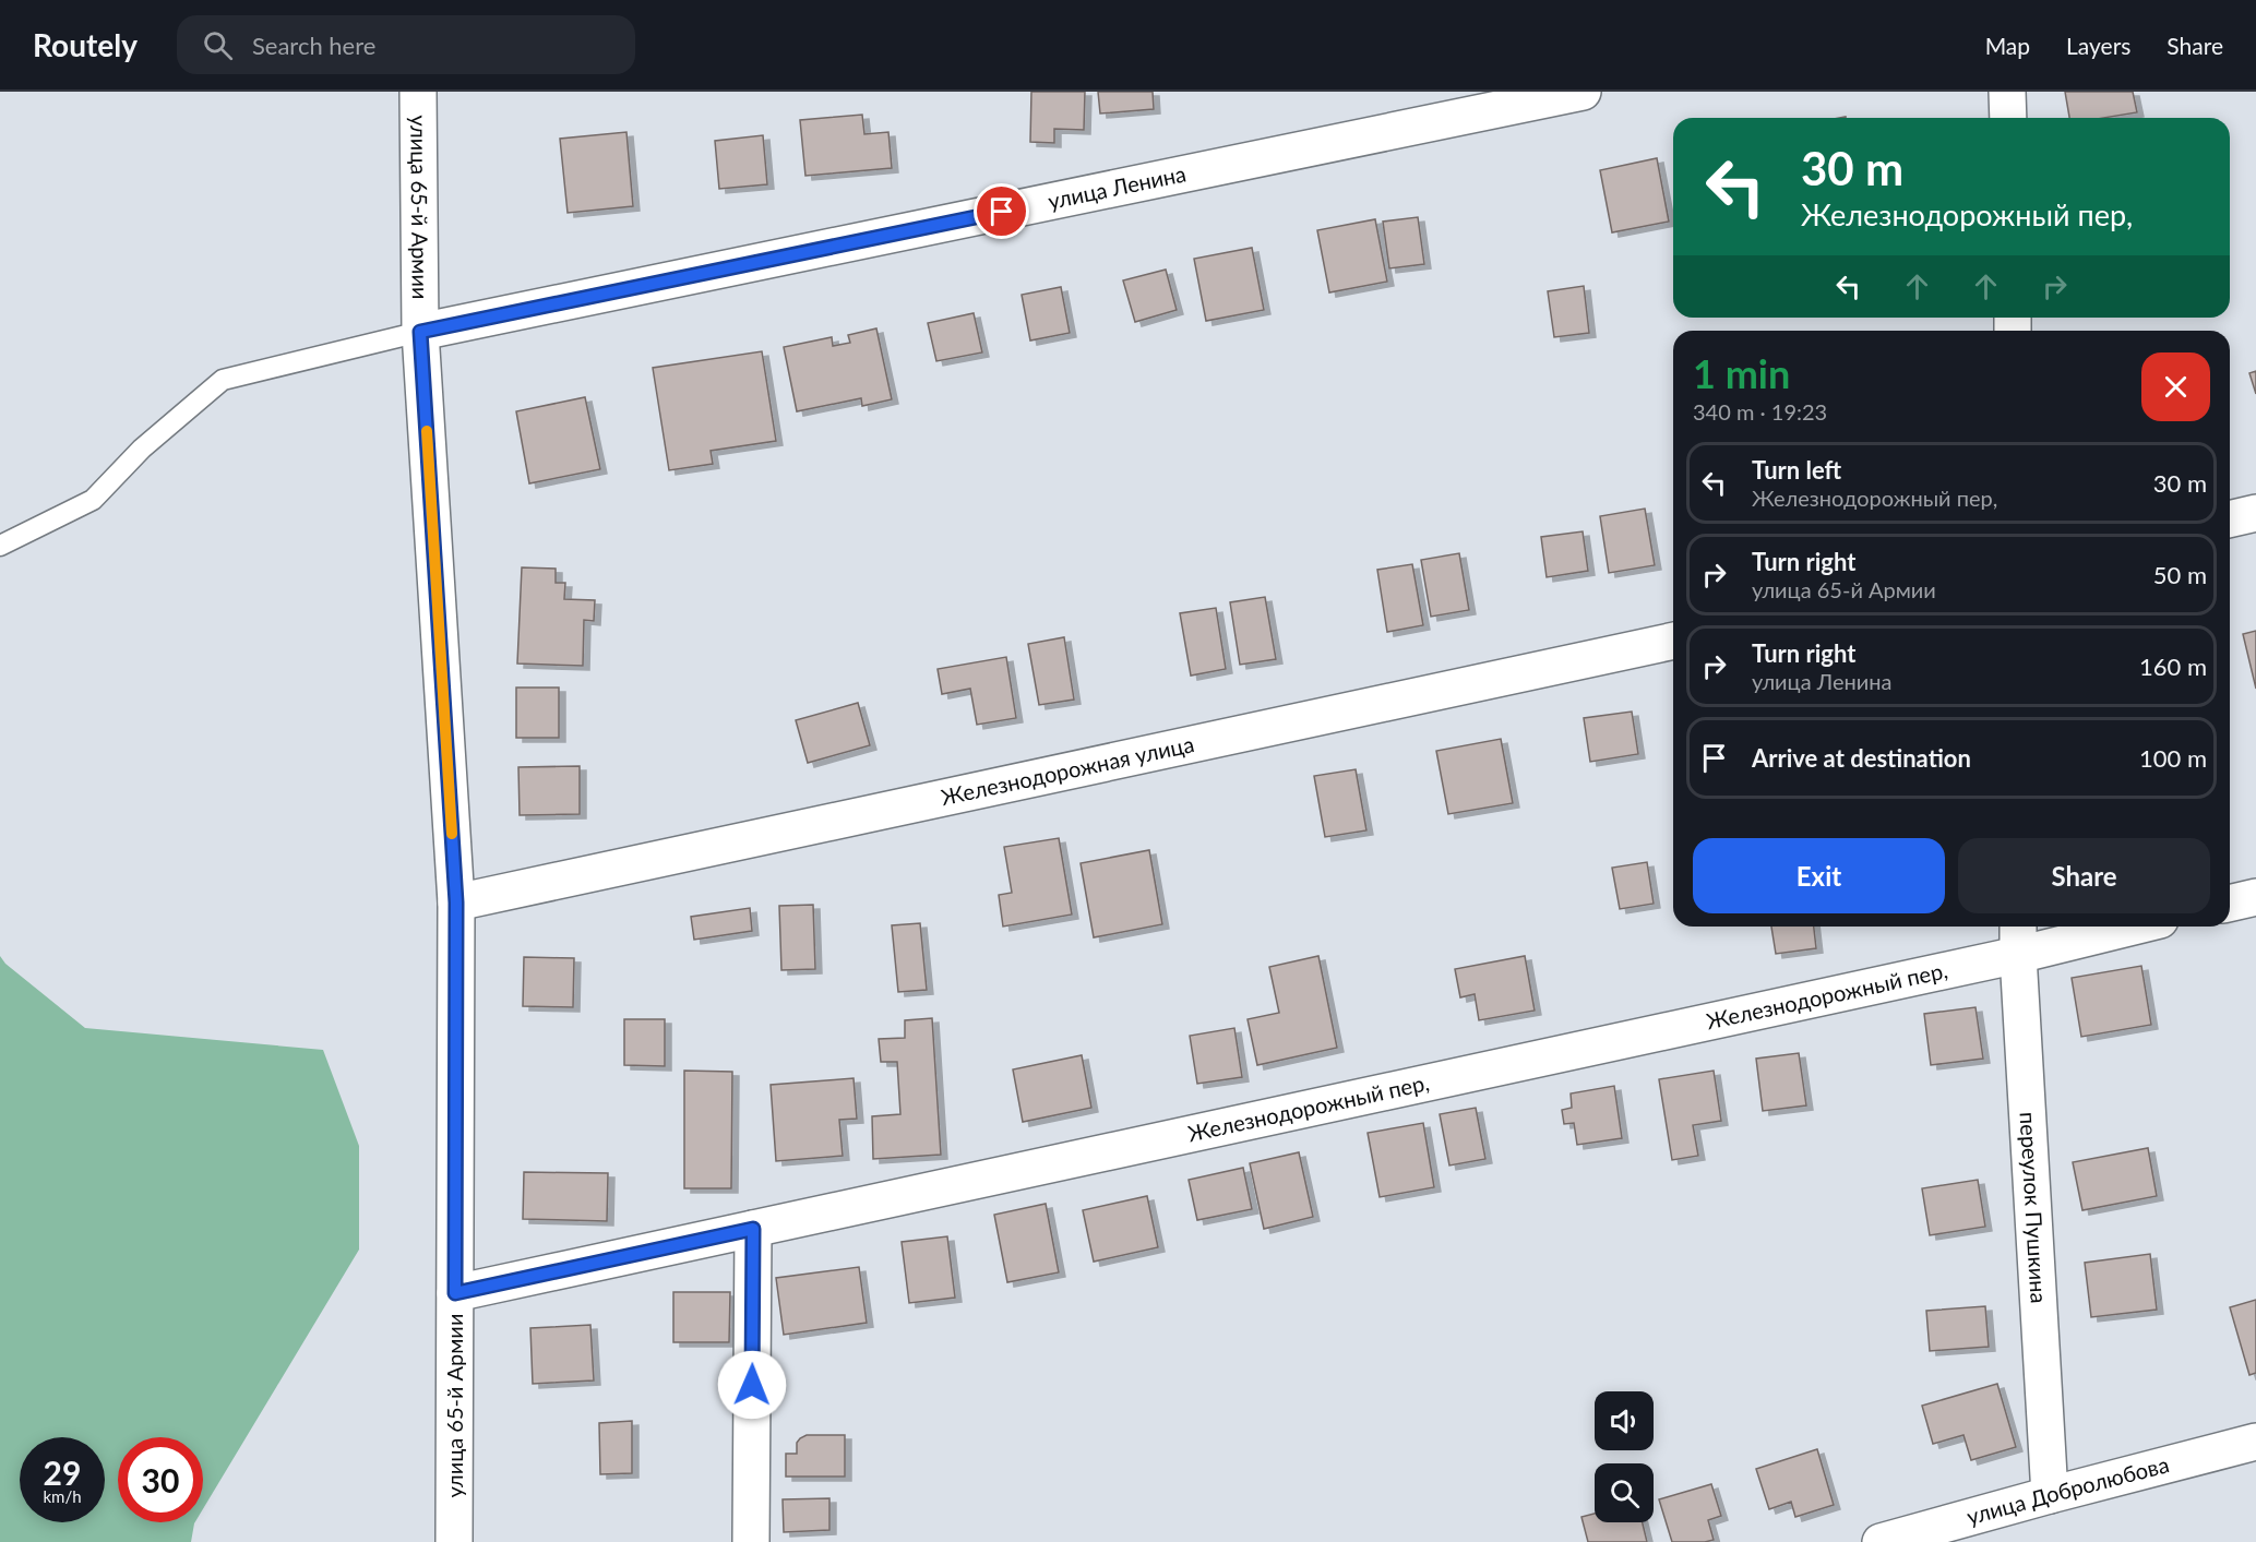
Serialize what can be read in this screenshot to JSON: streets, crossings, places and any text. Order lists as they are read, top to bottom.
{
  "streets": {
    "street": [
      "улица Ленина",
      "улица 65-й Армии",
      "Железнодорожная улица",
      "Железнодорожный пер,",
      "переулок Пушкина",
      "улица Добролюбова"
    ]
  },
  "crossings": [
    ["улица Ленина", "улица 65-й Армии"],
    ["улица 65-й Армии", "Железнодорожная улица"],
    ["улица 65-й Армии", "Железнодорожный пер,"],
    ["Железнодорожный пер,", "переулок Пушкина"],
    ["переулок Пушкина", "улица Добролюбова"]
  ],
  "page": {
    "header": "Routely",
    "search": "Search here",
    "nav": ["Map", "Layers", "Share"],
    "turn": ["30 m", "Железнодорожный пер,"],
    "heading": ["1 min", "340 m · 19:23"],
    "list": [
      {
        "name": "Turn left",
        "note": "Железнодорожный пер,",
        "value": "30 m"
      },
      {
        "name": "Turn right",
        "note": "улица 65-й Армии",
        "value": "50 m"
      },
      {
        "name": "Turn right",
        "note": "улица Ленина",
        "value": "160 m"
      },
      {
        "name": "Arrive at destination",
        "value": "100 m"
      }
    ],
    "buttons": ["Exit", "Share"],
    "speed": "29 km/h",
    "limit": "30"
  }
}
